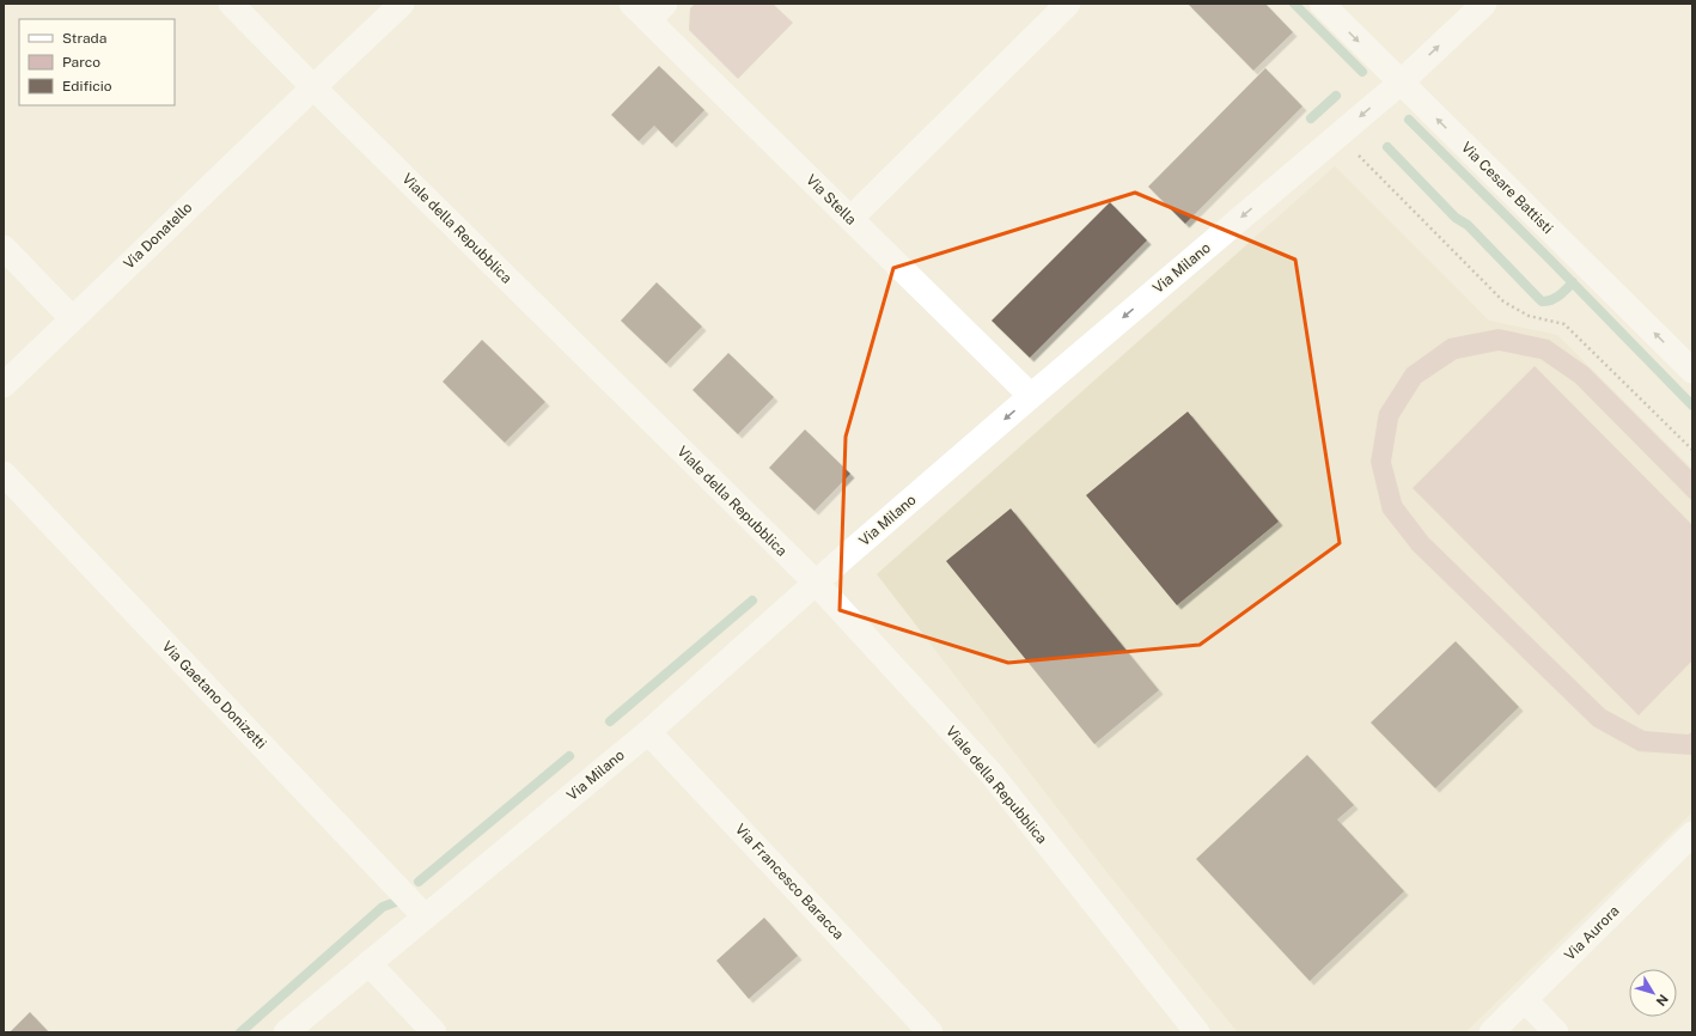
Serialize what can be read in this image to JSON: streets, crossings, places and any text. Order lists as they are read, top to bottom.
{
  "streets": {
    "street": [
      "Via Cesare Battisti",
      "Via Stella",
      "Viale della Repubblica",
      "Via Donatello",
      "Via Milano",
      "Via Gaetano Donizetti",
      "Via Francesco Baracca",
      "Via Aurora"
    ]
  },
  "crossings": [
    ["Via Cesare Battisti", "Via Milano"],
    ["Via Stella", "Via Milano"],
    ["Viale della Repubblica", "Via Donatello"],
    ["Viale della Repubblica", "Via Milano"],
    ["Via Milano", "Via Gaetano Donizetti"],
    ["Via Milano", "Via Francesco Baracca"]
  ],
  "legend": ["Strada", "Parco", "Edificio"],
  "north": "bottom right"
}
